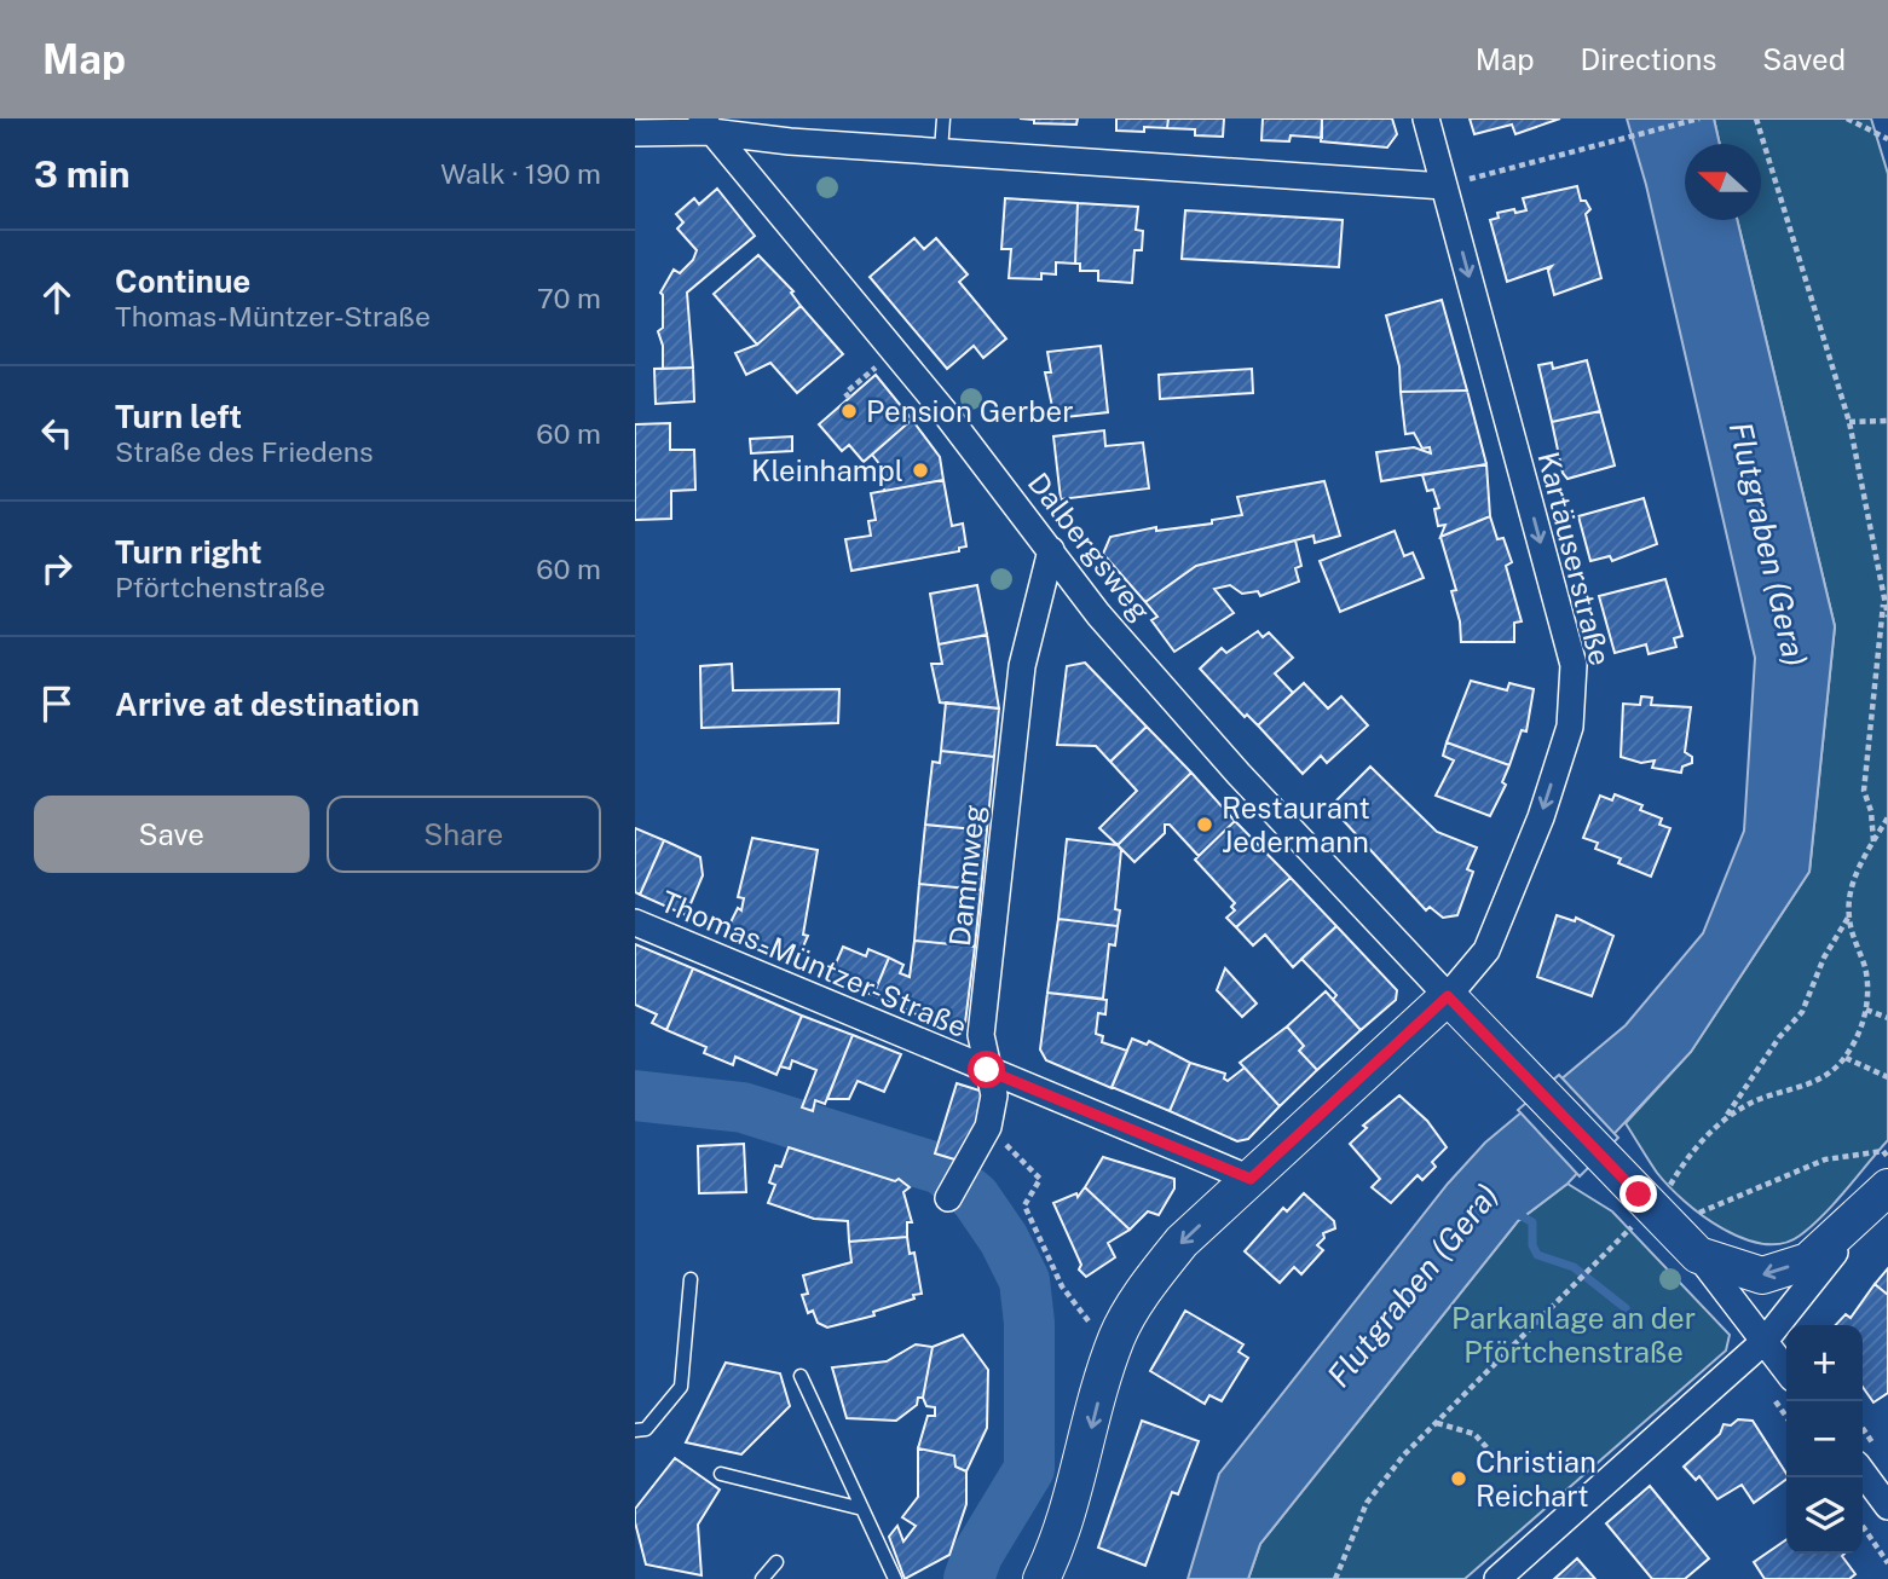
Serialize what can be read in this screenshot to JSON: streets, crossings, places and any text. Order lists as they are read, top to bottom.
{
  "streets": {
    "street": [
      "Dalbergsweg",
      "Kartäuserstraße",
      "Dammweg",
      "Thomas-Müntzer-Straße"
    ]
  },
  "crossings": [
    ["Dalbergsweg", "Kartäuserstraße"],
    ["Dalbergsweg", "Dammweg"],
    ["Dammweg", "Thomas-Müntzer-Straße"]
  ],
  "one_way": ["Kartäuserstraße"],
  "water": ["Flutgraben (Gera)"],
  "parks": ["Parkanlage an der Pförtchenstraße"],
  "places": [
    "Pension Gerber",
    "Kleinhampl",
    "Restaurant Jedermann",
    "Christian Reichart"
  ],
  "north": "left",
  "page": {
    "header": "Map",
    "nav": ["Map", "Directions", "Saved"],
    "heading": ["3 min", "Walk · 190 m"],
    "list": [
      ["Continue", "Thomas-Müntzer-Straße", "70 m"],
      ["Turn left", "Straße des Friedens", "60 m"],
      ["Turn right", "Pförtchenstraße", "60 m"],
      "Arrive at destination"
    ],
    "buttons": ["Save", "Share"],
    "map_buttons": ["+", "−"]
  }
}
